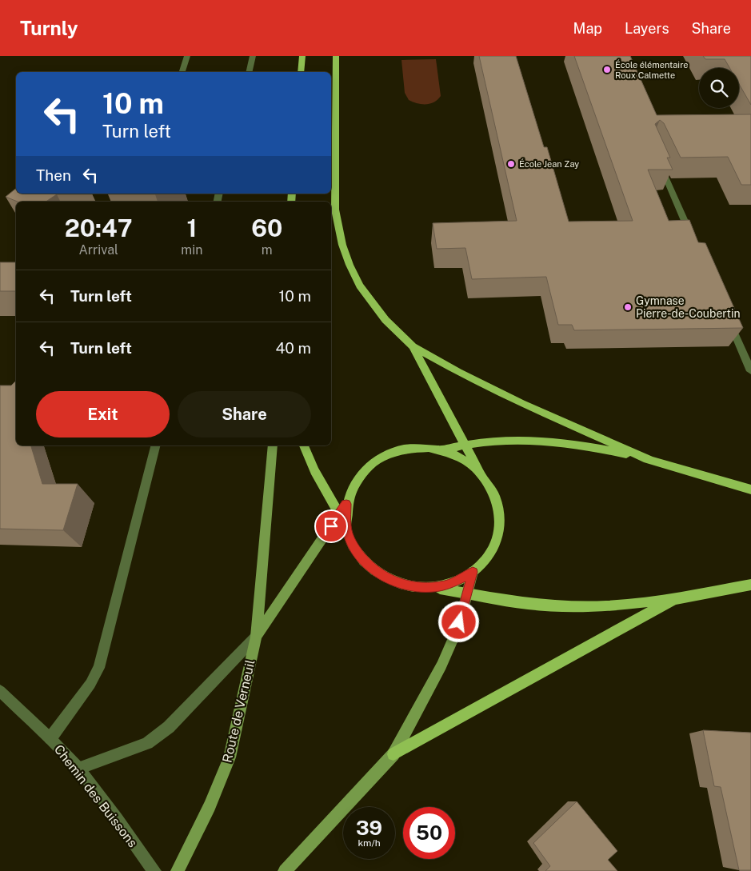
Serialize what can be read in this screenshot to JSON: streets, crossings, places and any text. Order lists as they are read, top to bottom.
{
  "streets": {
    "main road": ["Route de Verneuil"],
    "street": ["Chemin des Buissons"]
  },
  "places": ["École élémentaire Roux Calmette", "École Jean Zay", "Gymnase Pierre-de-Coubertin"],
  "page": {
    "header": "Turnly",
    "nav": ["Map", "Layers", "Share"],
    "turn": ["10 m", "Turn left"],
    "then": "Then",
    "eta": [
      "20:47",
      "Arrival",
      "1",
      "min",
      "60",
      "m"
    ],
    "list": [
      {
        "name": "Turn left",
        "value": "10 m"
      },
      {
        "name": "Turn left",
        "value": "40 m"
      }
    ],
    "buttons": ["Exit", "Share"],
    "speed": "39 km/h",
    "limit": "50"
  }
}
